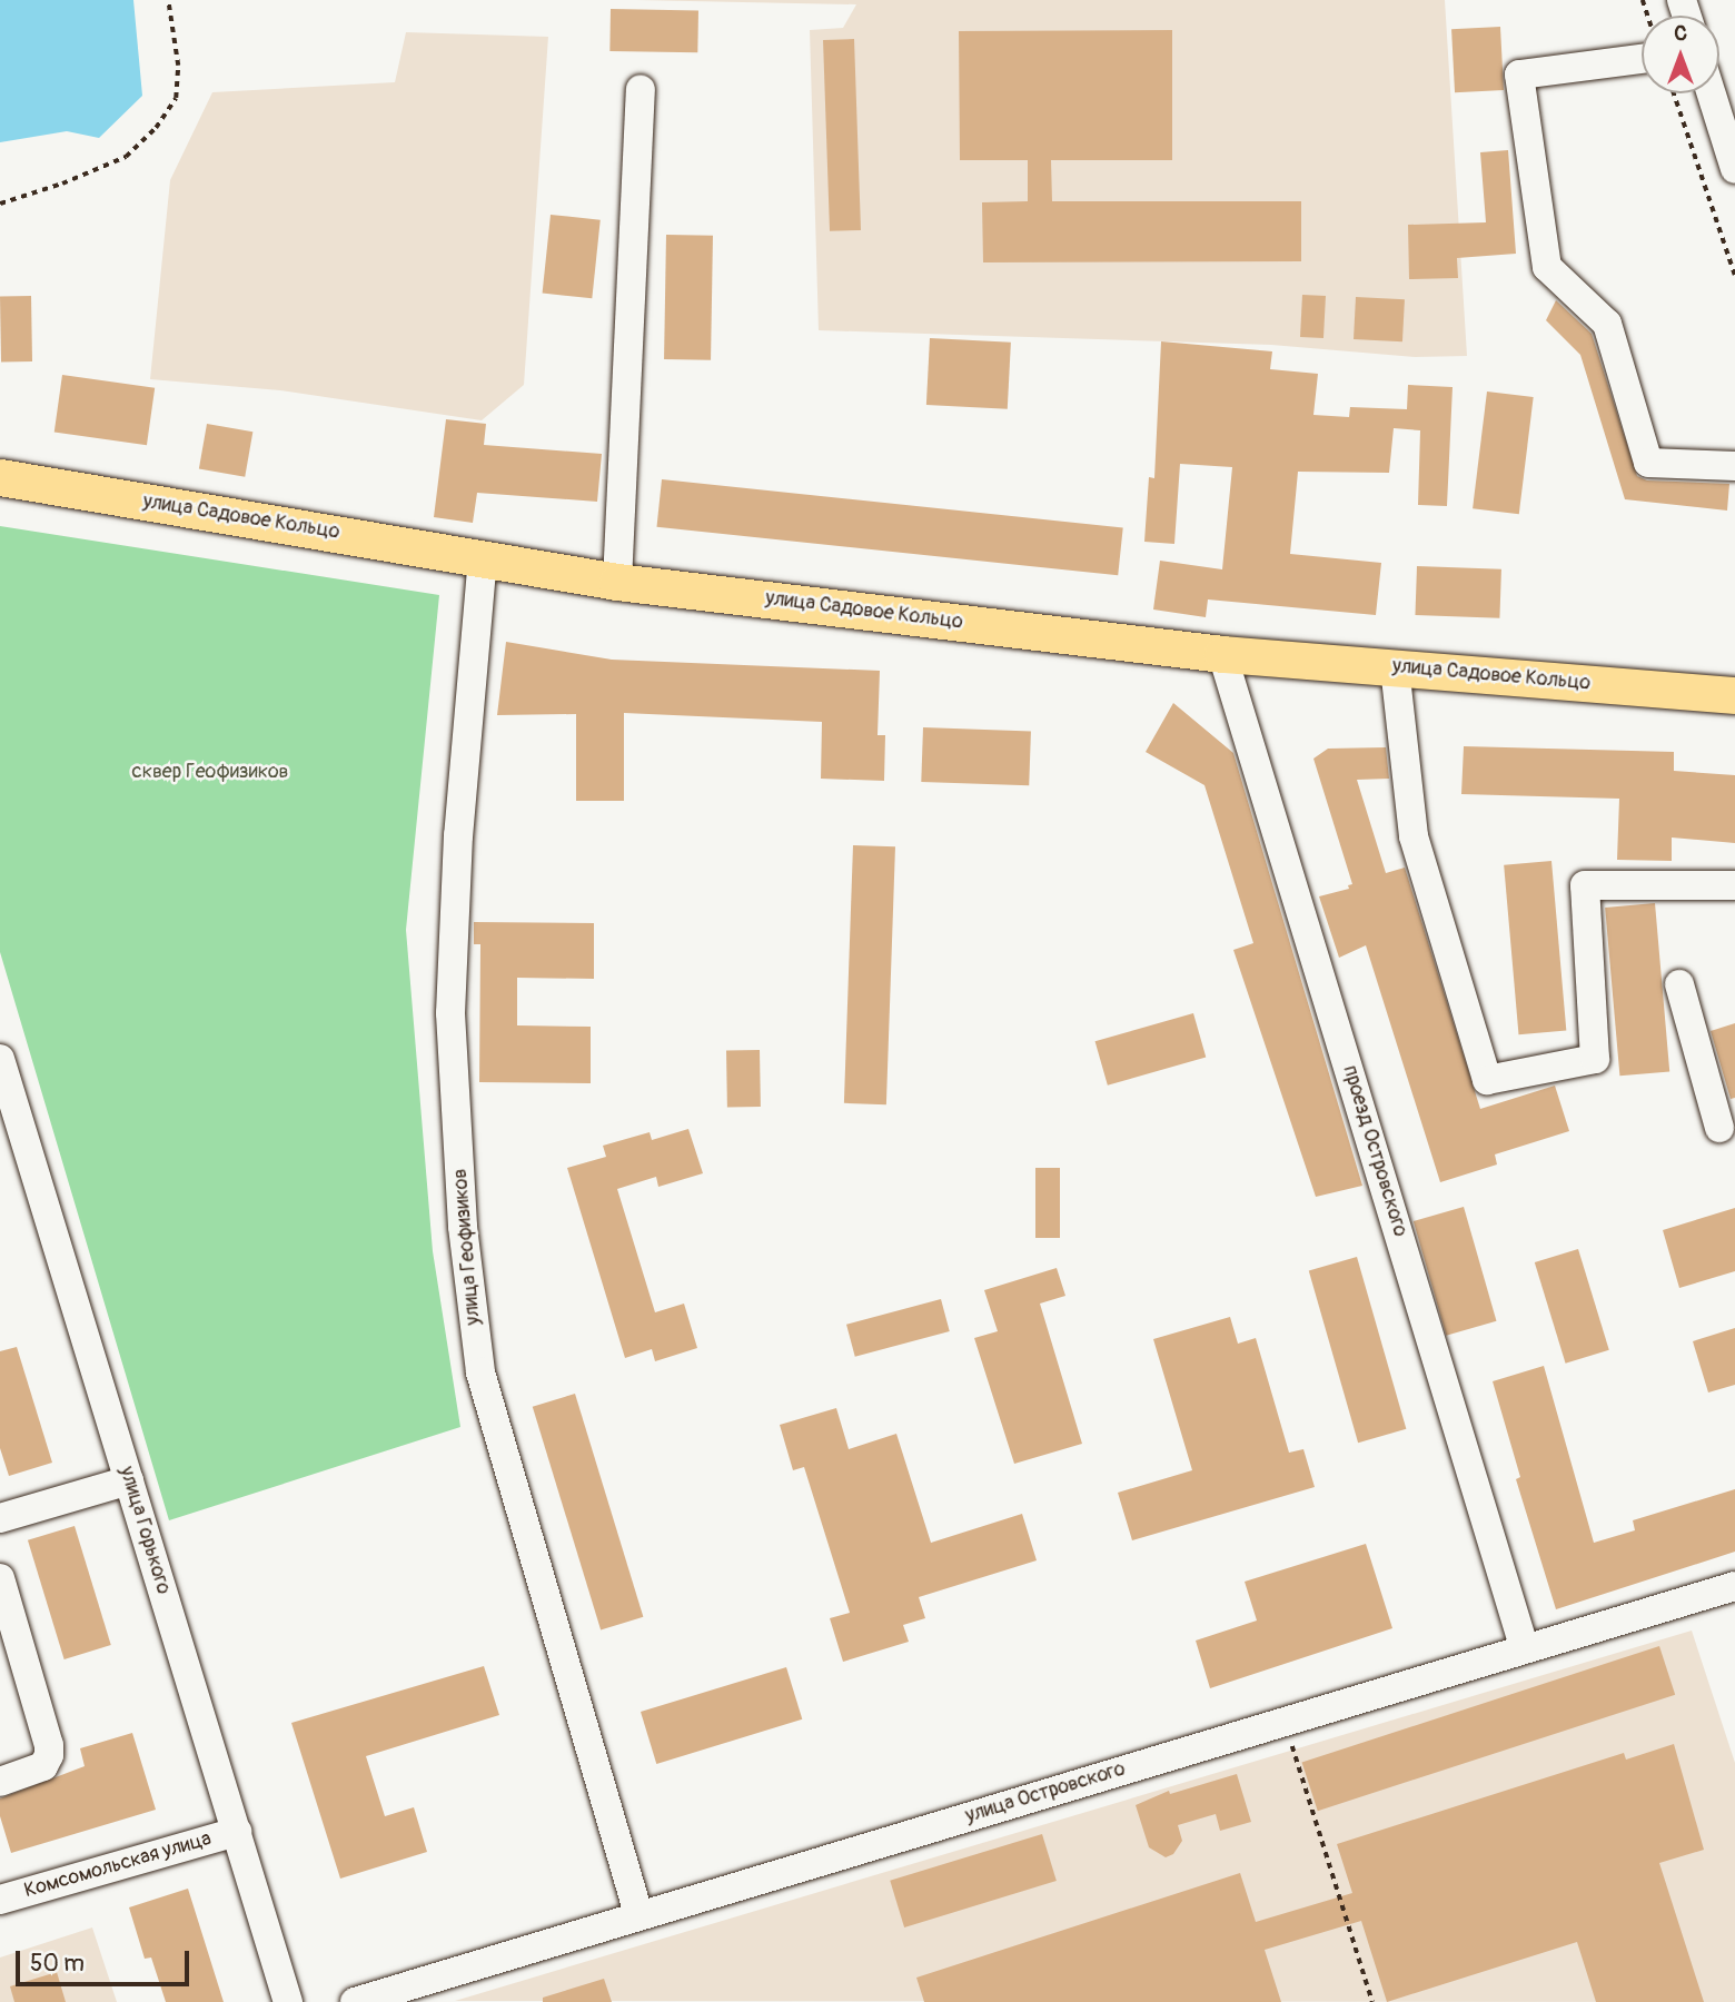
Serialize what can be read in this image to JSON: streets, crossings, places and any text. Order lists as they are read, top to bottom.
{
  "streets": {
    "main road": ["улица Садовое Кольцо"],
    "street": [
      "проезд Островского",
      "улица Геофизиков",
      "улица Горького",
      "улица Островского",
      "Комсомольская улица"
    ]
  },
  "crossings": [
    ["улица Садовое Кольцо", "проезд Островского"],
    ["улица Садовое Кольцо", "улица Геофизиков"],
    ["проезд Островского", "улица Островского"],
    ["улица Геофизиков", "улица Островского"],
    ["улица Горького", "Комсомольская улица"]
  ],
  "parks": ["cквер Геофизиков"],
  "scale_bar": "50 m",
  "north": "top"
}
